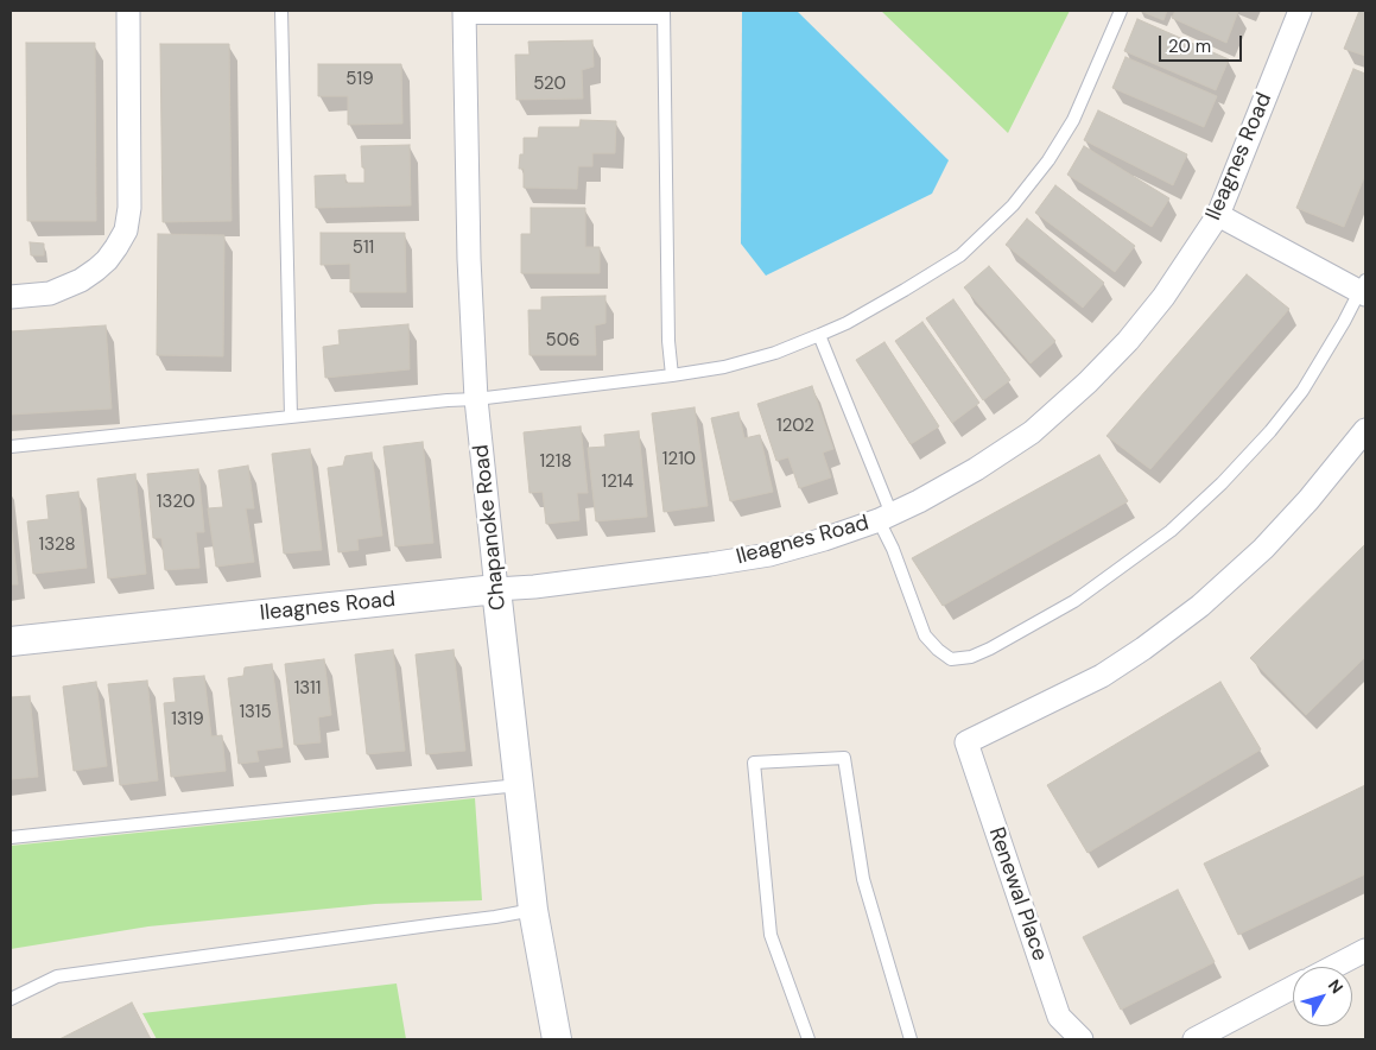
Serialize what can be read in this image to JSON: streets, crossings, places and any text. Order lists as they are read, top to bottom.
{
  "streets": {
    "street": ["Ileagnes Road", "Chapanoke Road", "Renewal Place"]
  },
  "crossings": [
    ["Ileagnes Road", "Chapanoke Road"]
  ],
  "house_numbers": [
    "519",
    "520",
    "511",
    "506",
    "1202",
    "1210",
    "1218",
    "1214",
    "1320",
    "1328",
    "1311",
    "1315",
    "1319"
  ],
  "scale_bar": "20 m",
  "north": "top right"
}
